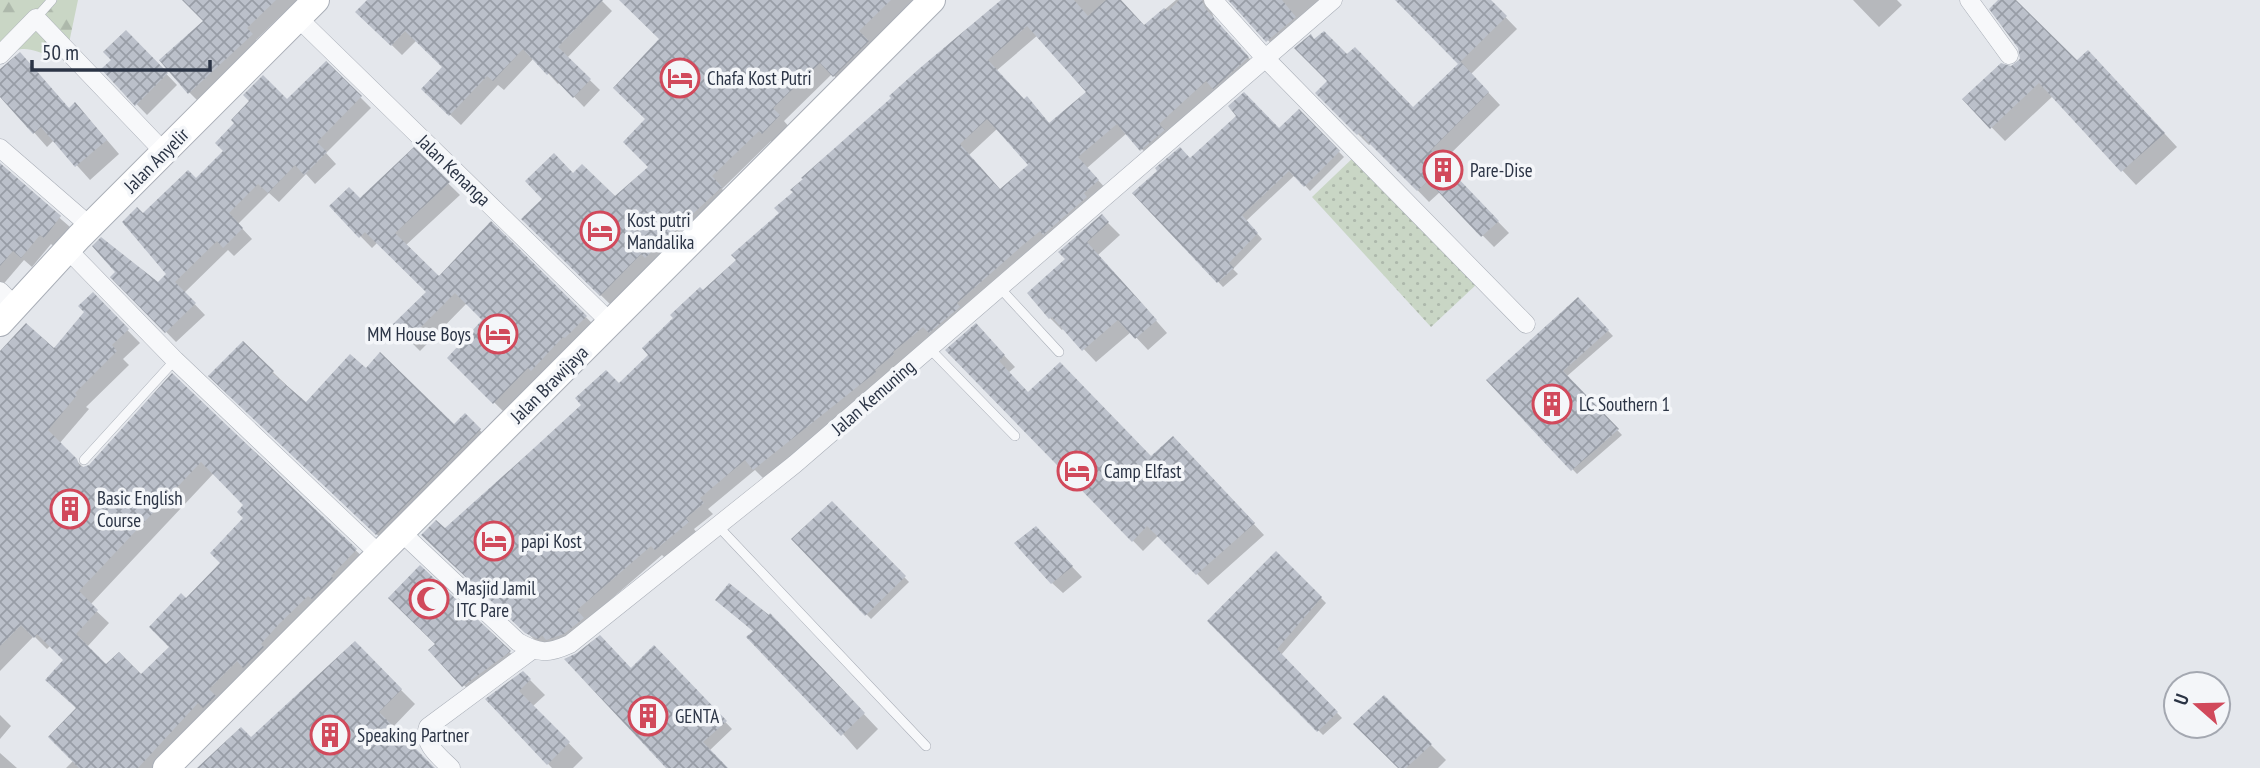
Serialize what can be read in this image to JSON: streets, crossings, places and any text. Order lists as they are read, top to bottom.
{
  "streets": {
    "main road": ["Jalan Anyelir", "Jalan Brawijaya"],
    "street": ["Jalan Kenanga", "Jalan Kemuning"]
  },
  "crossings": [
    ["Jalan Anyelir", "Jalan Kenanga"],
    ["Jalan Kenanga", "Jalan Brawijaya"]
  ],
  "places": {
    "hotel": [
      "Chafa Kost Putri",
      "Kost putri Mandalika",
      "MM House Boys",
      "Camp Elfast",
      "papi Kost"
    ],
    "building": [
      "Pare-Dise",
      "LC Southern 1",
      "Basic English Course",
      "GENTA",
      "Speaking Partner"
    ],
    "mosque": ["Masjid Jamil ITC Pare"]
  },
  "scale_bar": "50 m",
  "north": "left"
}
